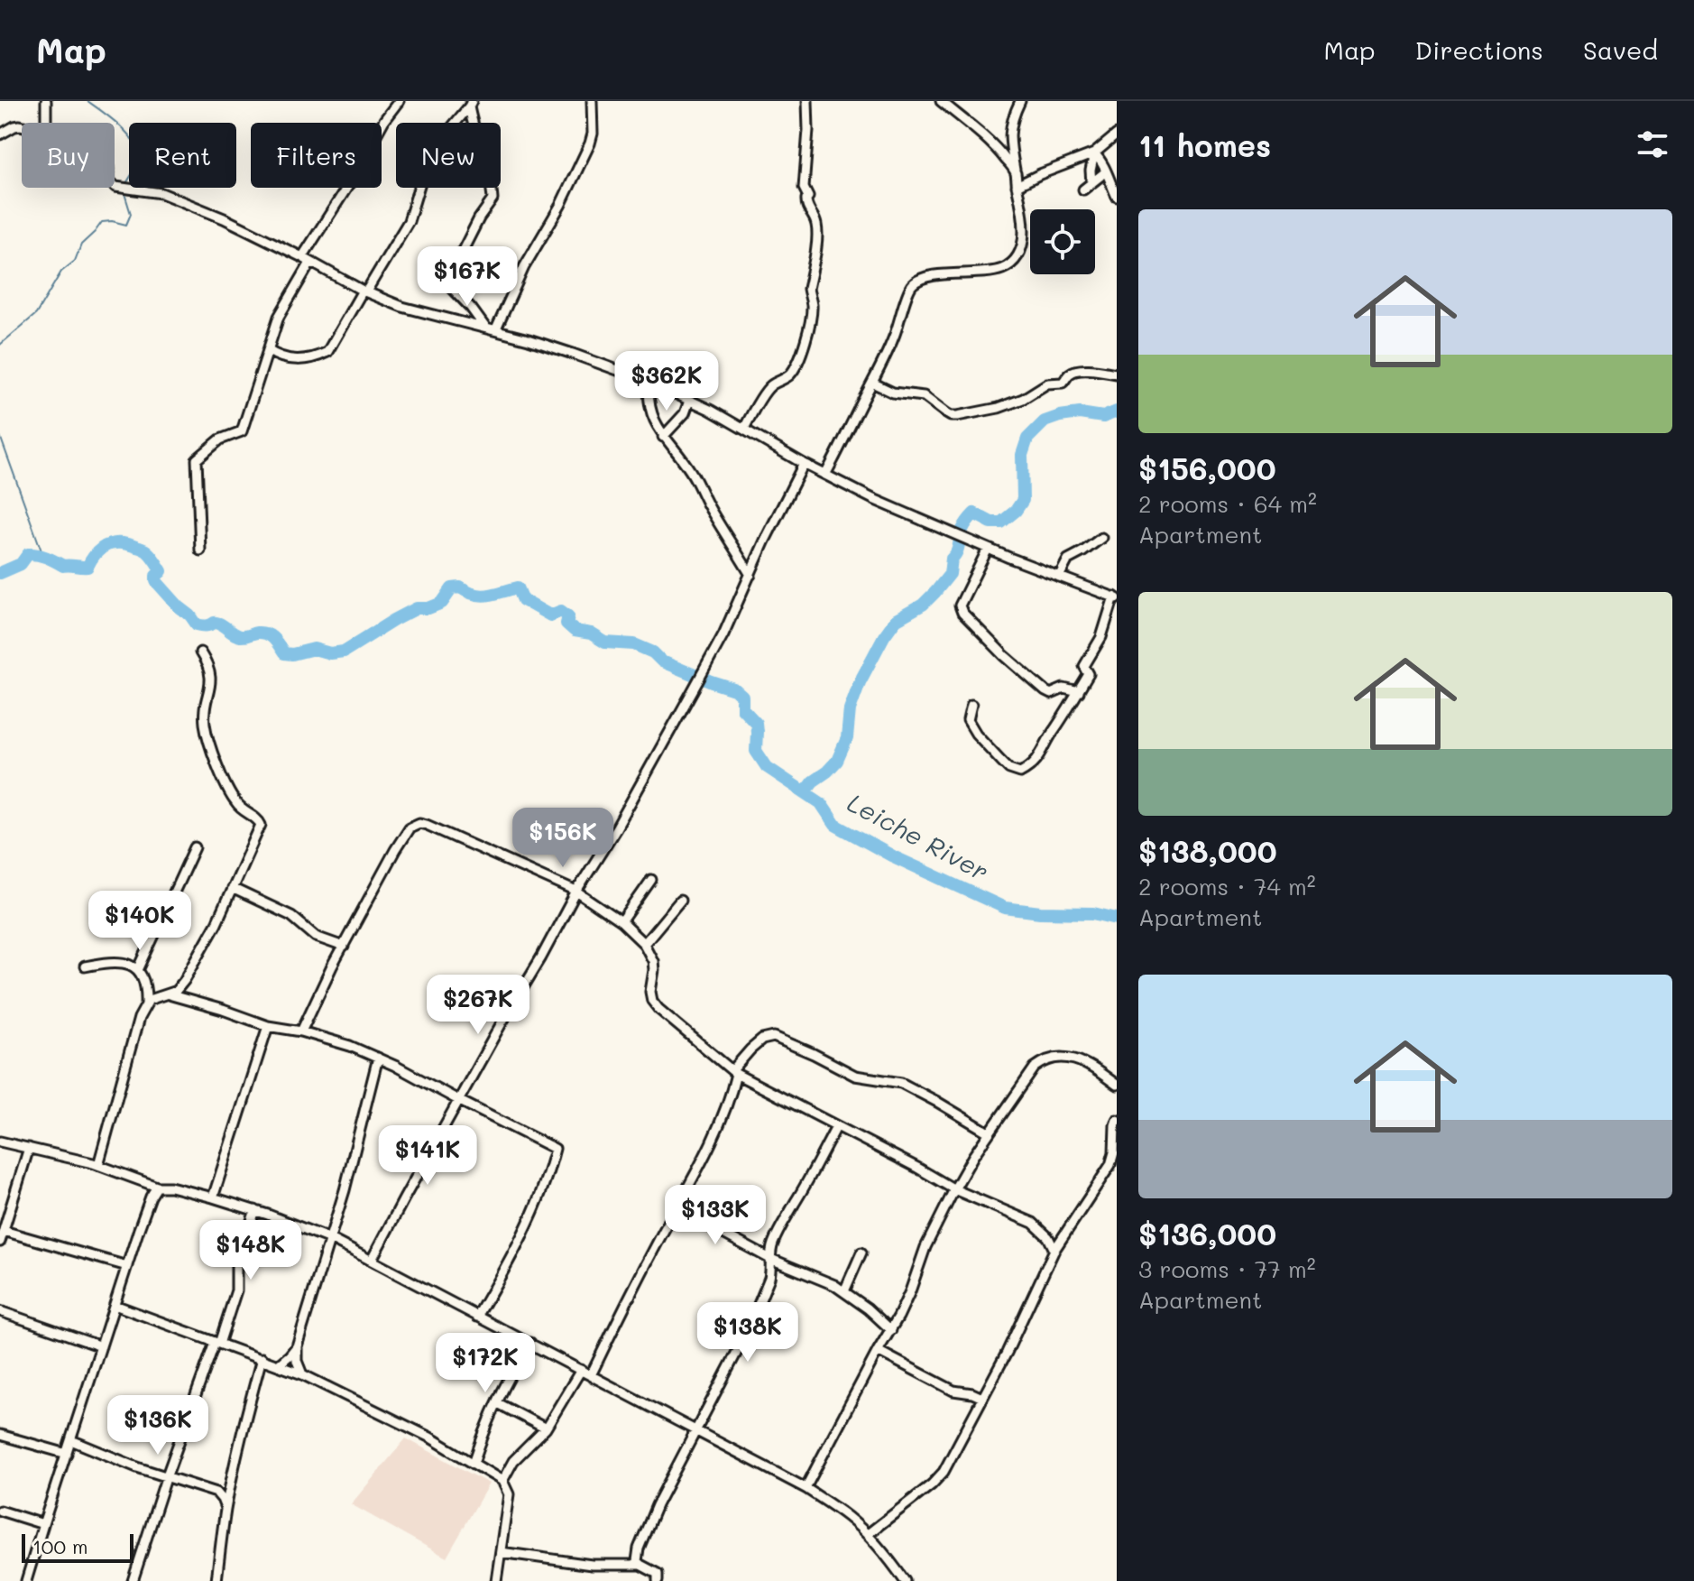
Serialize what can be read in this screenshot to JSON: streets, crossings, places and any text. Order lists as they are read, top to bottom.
{
  "water": ["Leiche River"],
  "scale_bar": "100 m",
  "page": {
    "header": "Map",
    "nav": ["Map", "Directions", "Saved"],
    "heading": "11 homes",
    "chip": [
      "Buy",
      "Rent",
      "Filters",
      "New"
    ],
    "list": [
      {
        "name": "$156,000",
        "note": "2 rooms · 64 m² · Apartment"
      },
      {
        "name": "$138,000",
        "note": "2 rooms · 74 m² · Apartment"
      },
      {
        "name": "$136,000",
        "note": "3 rooms · 77 m² · Apartment"
      }
    ],
    "price": [
      "$167K",
      "$362K",
      "$156K",
      "$140K",
      "$267K",
      "$141K",
      "$133K",
      "$148K",
      "$138K",
      "$172K",
      "$136K"
    ],
    "scale": "100 m"
  }
}
